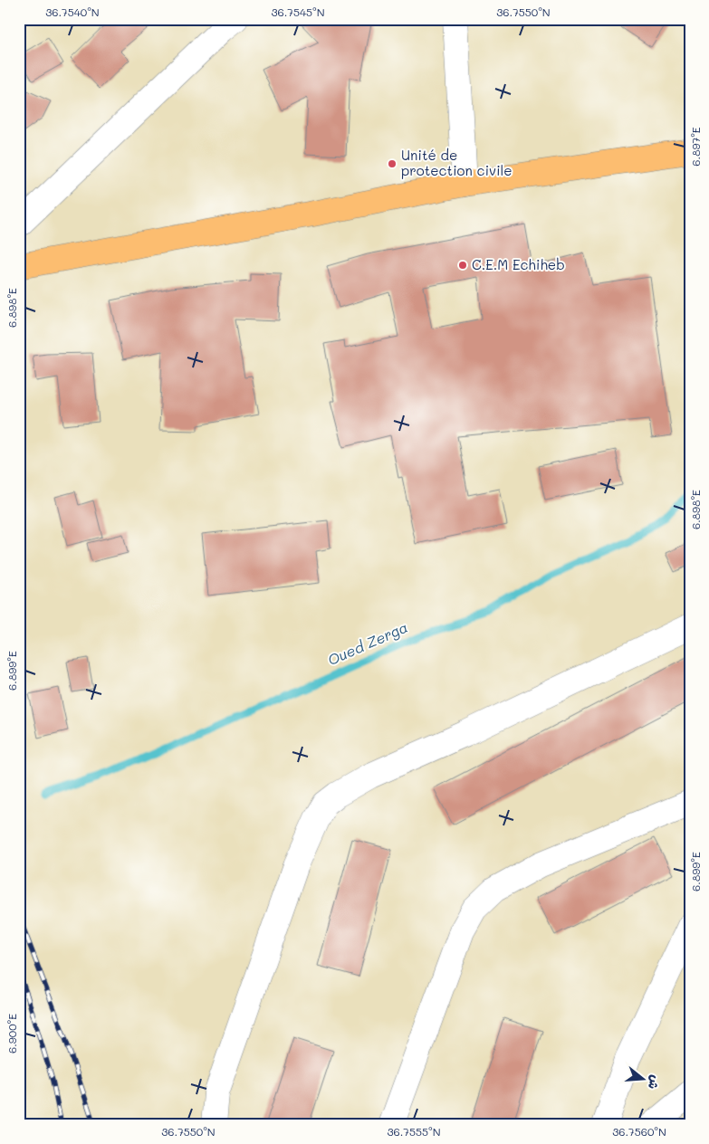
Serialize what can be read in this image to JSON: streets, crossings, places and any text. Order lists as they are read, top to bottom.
{
  "water": ["Oued Zerga"],
  "places": ["Unité de protection civile", "C.E.M Echiheb"],
  "north": "right",
  "coordinates": [
    "36.7540°N",
    "36.7545°N",
    "36.7550°N",
    "6.897°E",
    "6.898°E",
    "6.899°E",
    "6.900°E",
    "36.7555°N",
    "36.7560°N"
  ]
}
